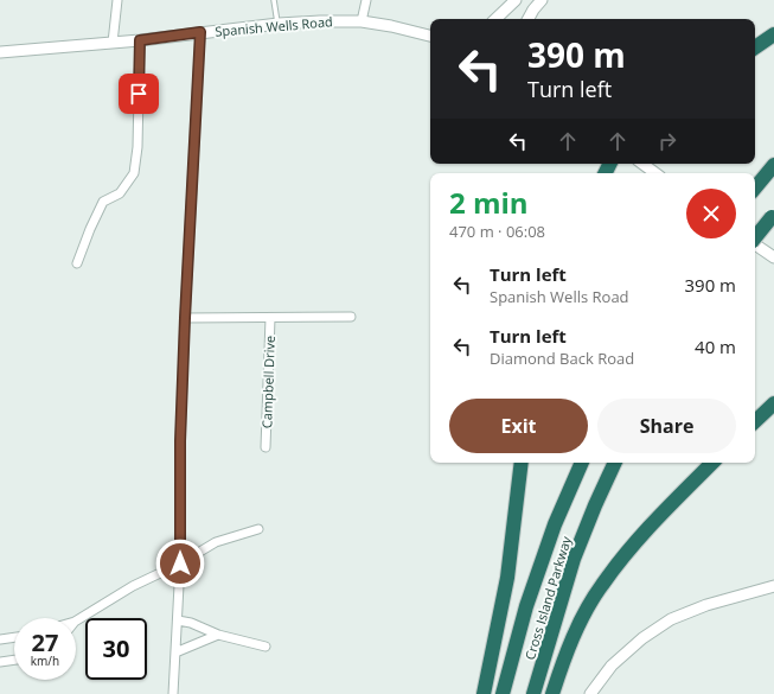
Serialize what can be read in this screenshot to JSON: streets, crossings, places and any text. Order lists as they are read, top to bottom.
{
  "streets": {
    "highway": ["Cross Island Parkway"],
    "street": ["Spanish Wells Road", "Campbell Drive"]
  },
  "page": {
    "turn": ["390 m", "Turn left"],
    "heading": ["2 min", "470 m · 06:08"],
    "list": [
      {
        "name": "Turn left",
        "note": "Spanish Wells Road",
        "value": "390 m"
      },
      {
        "name": "Turn left",
        "note": "Diamond Back Road",
        "value": "40 m"
      }
    ],
    "buttons": ["Exit", "Share"],
    "speed": "27 km/h",
    "limit": "30"
  }
}
